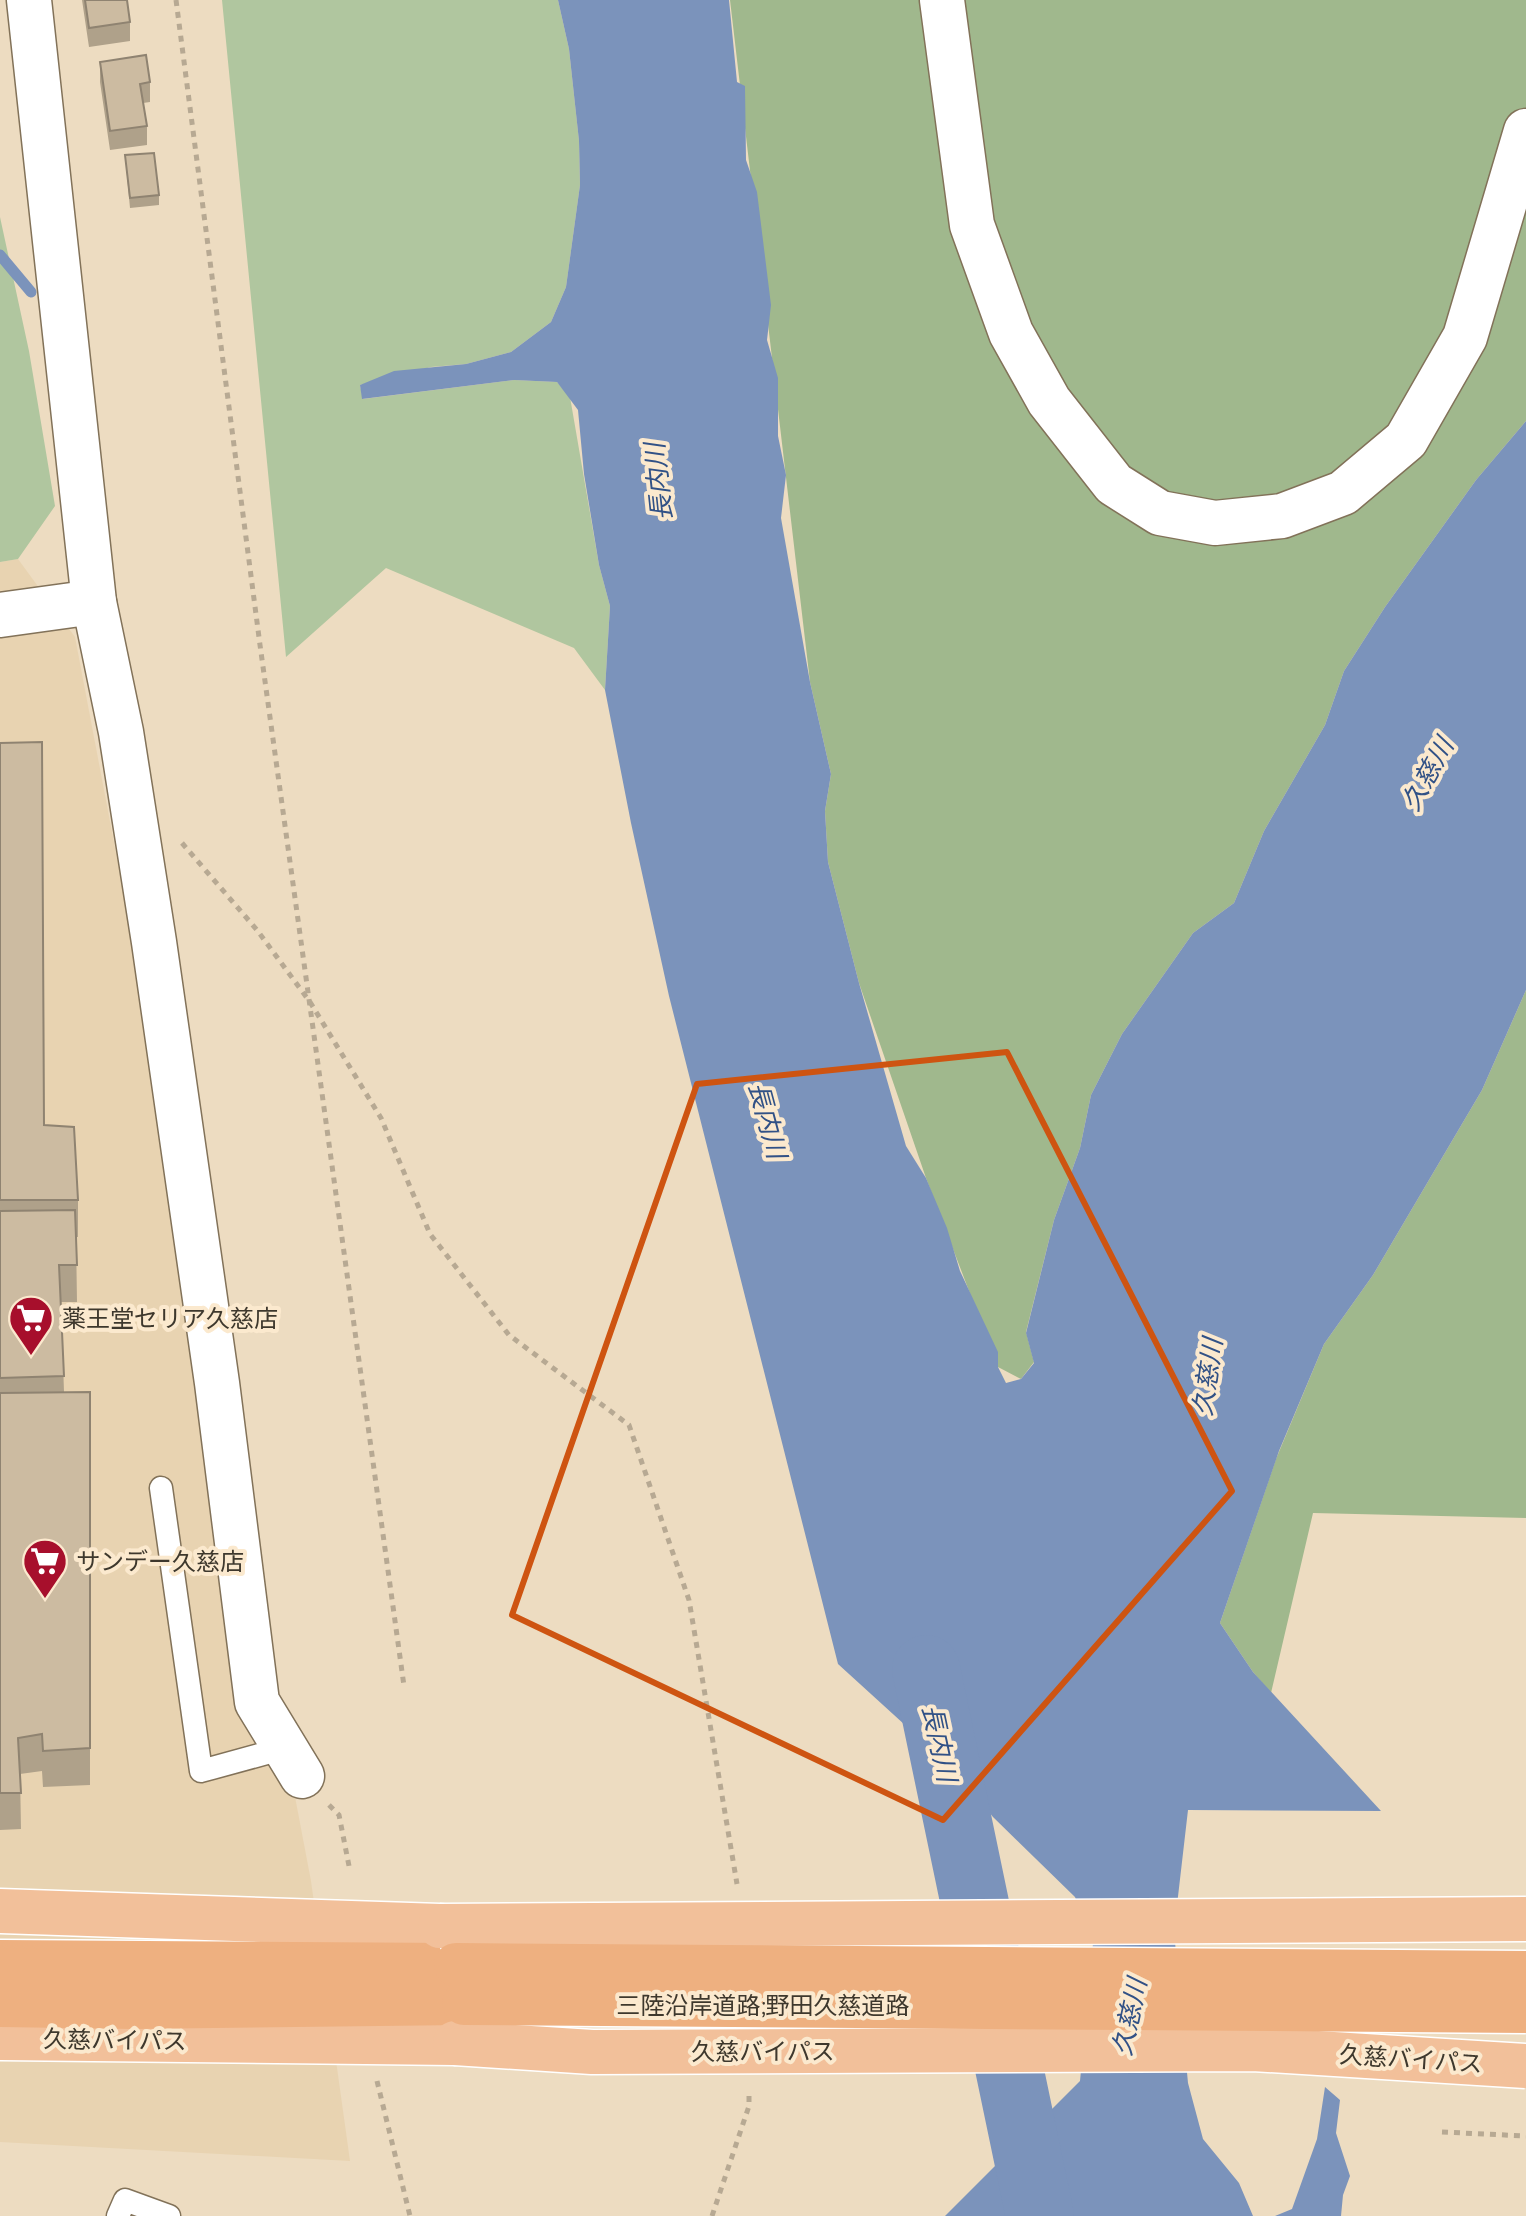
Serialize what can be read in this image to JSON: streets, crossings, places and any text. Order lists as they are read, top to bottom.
{
  "streets": {
    "highway": ["三陸沿岸道路;野田久慈道路", "久慈バイパス"]
  },
  "crossings": [
    ["三陸沿岸道路;野田久慈道路", "久慈バイパス"]
  ],
  "water": ["長内川", "久慈川"],
  "places": {
    "supermarket": ["薬王堂セリア久慈店", "サンデー久慈店"]
  }
}
